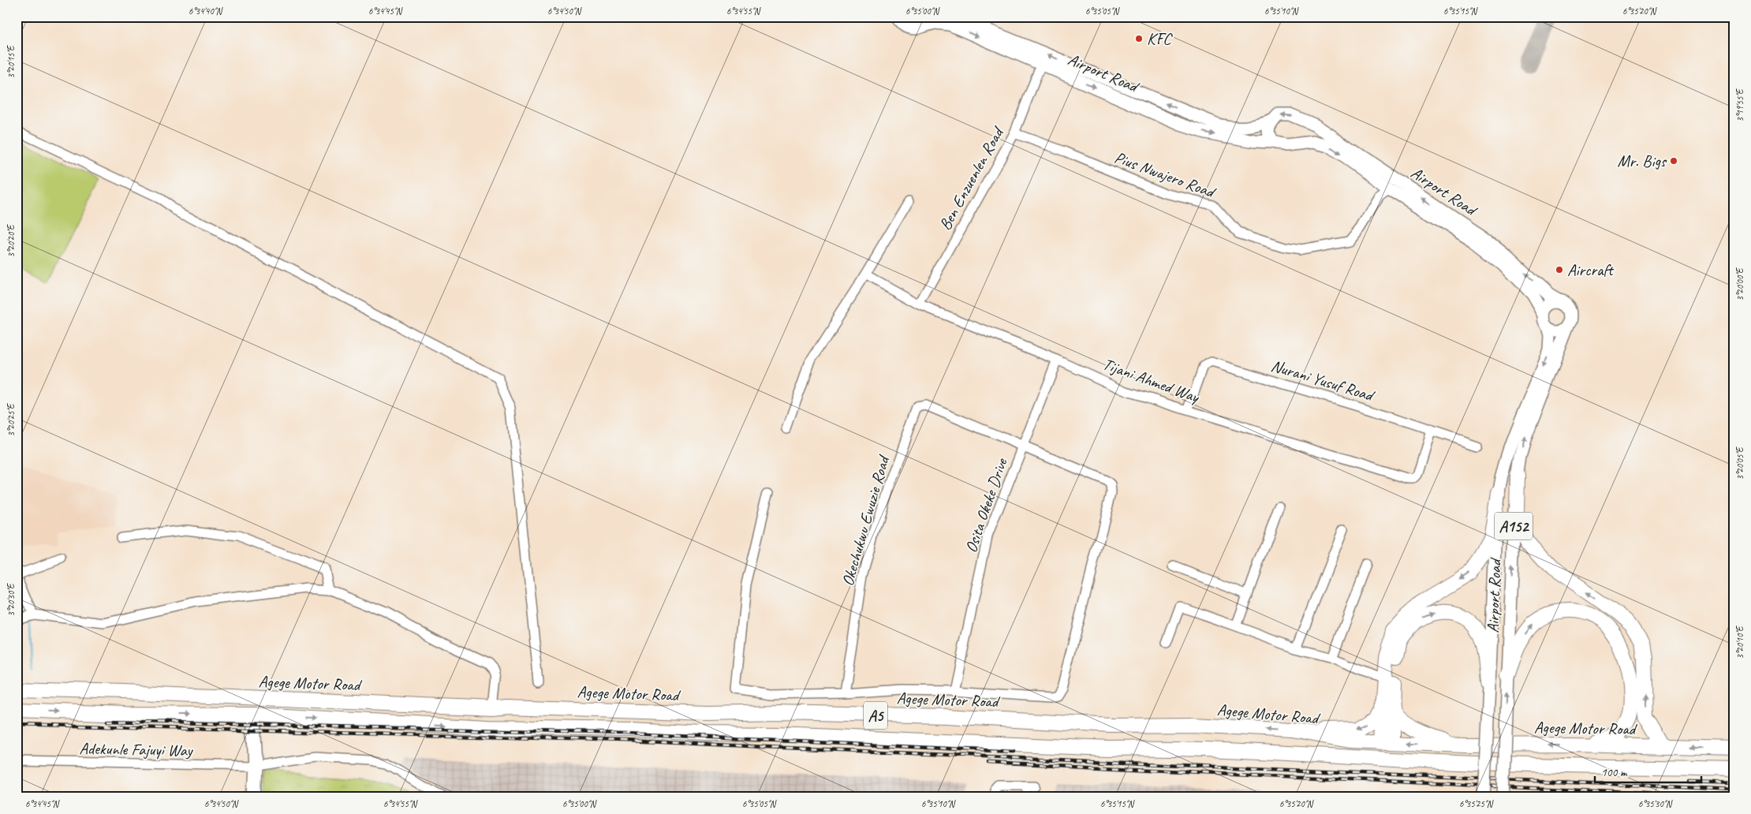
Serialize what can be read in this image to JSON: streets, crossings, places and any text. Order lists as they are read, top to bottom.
{
  "streets": {
    "highway": ["Agege Motor Road", "A5"],
    "main road": ["Airport Road", "A152"],
    "street": [
      "Pius Nwajero Road",
      "Ben Enzuenlen Road",
      "Tijani Ahmed Way",
      "Nurani Yusuf Road",
      "Osita Okeke Drive",
      "Okechukwu Ewuzie Road",
      "Adekunle Fajuyi Way"
    ]
  },
  "crossings": [
    ["Airport Road", "Pius Nwajero Road"],
    ["Airport Road", "Ben Enzuenlen Road"],
    ["Pius Nwajero Road", "Ben Enzuenlen Road"],
    ["Ben Enzuenlen Road", "Tijani Ahmed Way"],
    ["Tijani Ahmed Way", "Nurani Yusuf Road"],
    ["Tijani Ahmed Way", "Osita Okeke Drive"],
    ["Osita Okeke Drive", "Okechukwu Ewuzie Road"]
  ],
  "places": ["KFC", "Mr. Bigs", "Aircraft"],
  "scale_bar": "100 m",
  "coordinates": [
    "6°34'40\"N",
    "6°34'45\"N",
    "6°34'50\"N",
    "6°34'55\"N",
    "6°35'00\"N",
    "6°35'05\"N",
    "6°35'10\"N",
    "6°35'15\"N",
    "6°35'20\"N",
    "3°20'15\"E",
    "3°19'55\"E",
    "3°20'20\"E",
    "3°20'00\"E",
    "3°20'25\"E",
    "3°20'05\"E",
    "3°20'30\"E",
    "3°20'10\"E",
    "6°35'25\"N",
    "6°35'30\"N"
  ]
}
